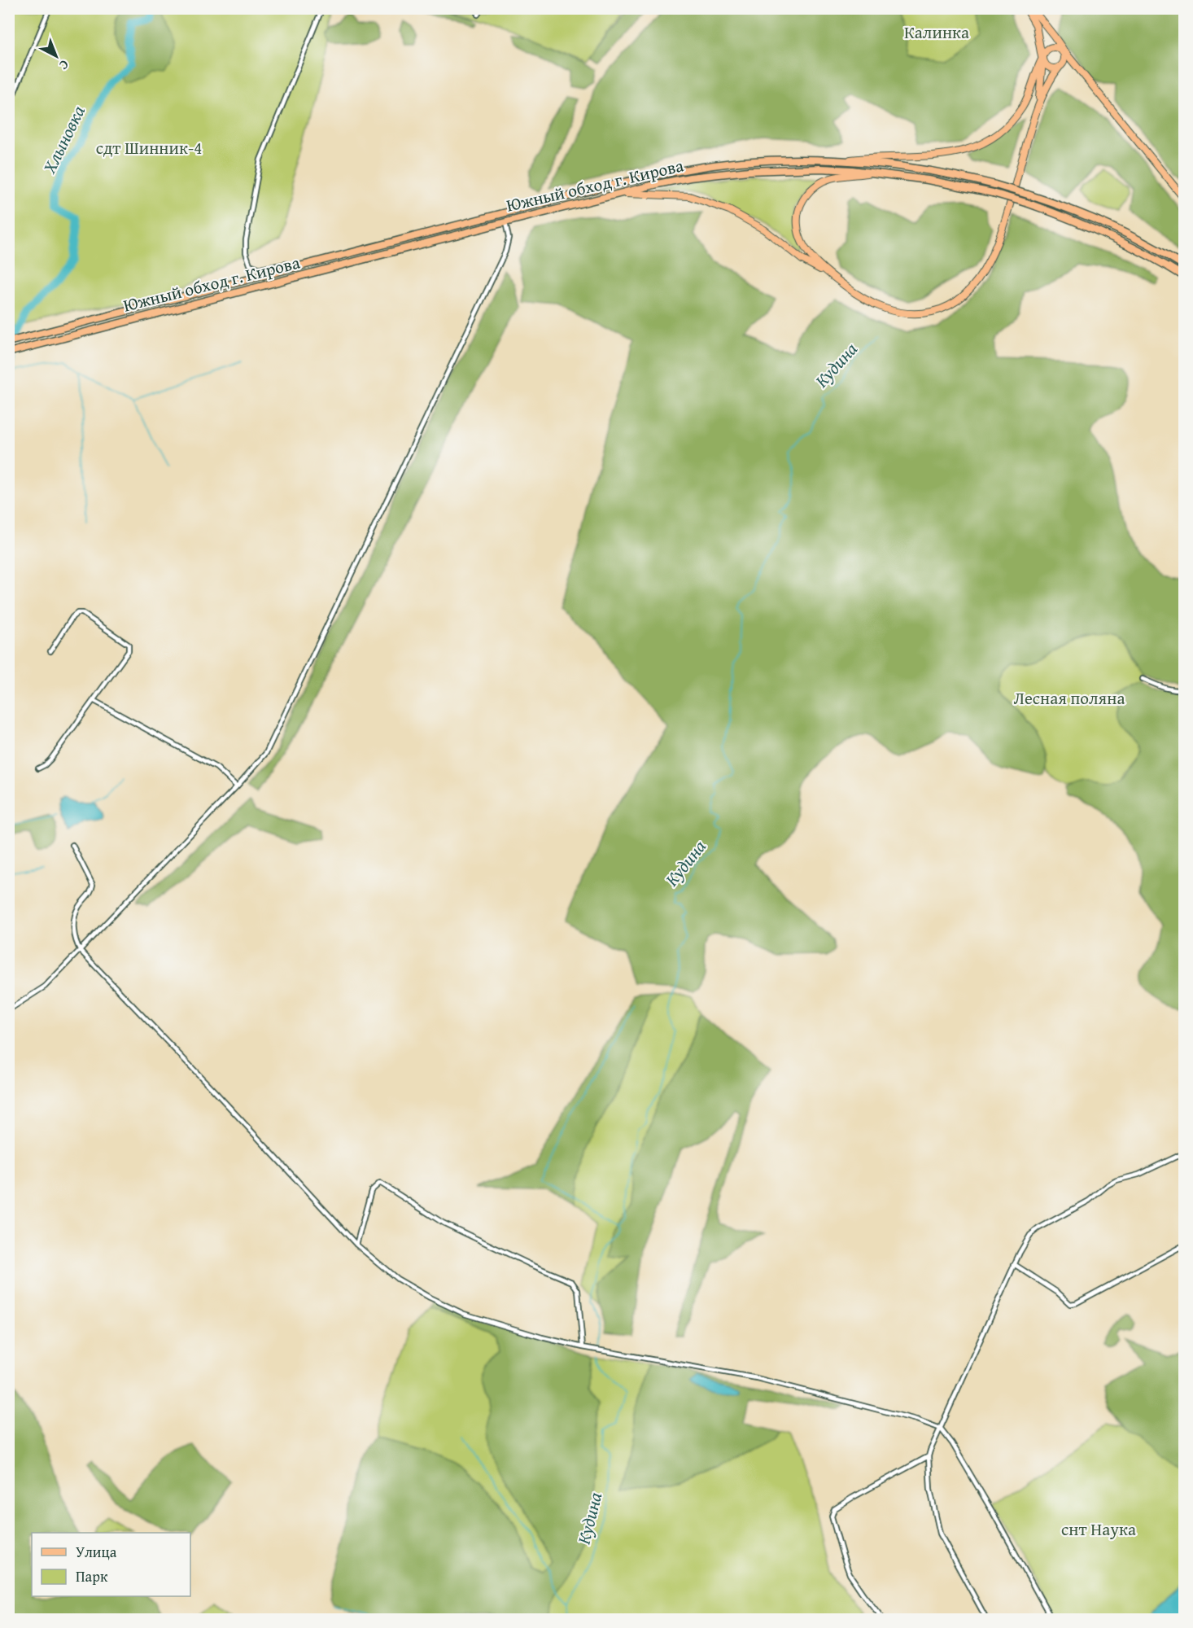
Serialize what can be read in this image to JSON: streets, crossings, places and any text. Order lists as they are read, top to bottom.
{
  "streets": {
    "highway": ["Южный обход г. Кирова"]
  },
  "water": ["Хлыновка", "Кудина"],
  "parks": [
    "Калинка",
    "сдт Шинник-4",
    "Лесная поляна",
    "снт Наука"
  ],
  "legend": ["Улица", "Парк"],
  "north": "bottom right"
}
